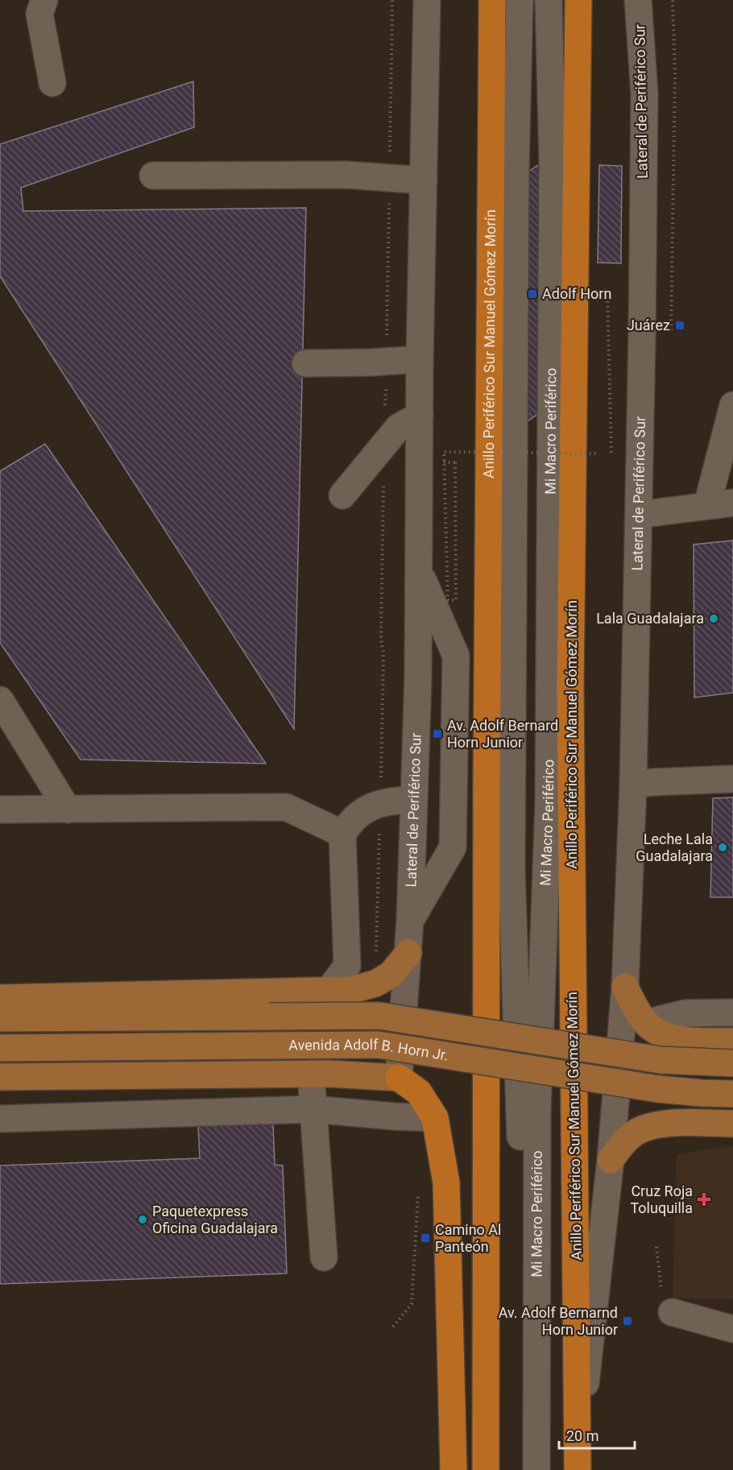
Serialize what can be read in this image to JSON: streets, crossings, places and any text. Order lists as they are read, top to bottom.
{
  "streets": {
    "highway": ["Anillo Periférico Sur Manuel Gómez Morín"],
    "main road": ["Avenida Adolf B. Horn Jr."],
    "street": ["Lateral de Periférico Sur", "Mi Macro Periférico"]
  },
  "crossings": [
    ["Lateral de Periférico Sur", "Anillo Periférico Sur Manuel Gómez Morín"]
  ],
  "places": {
    "transit": [
      "Adolf Horn",
      "Juárez",
      "Av. Adolf Bernard Horn Junior",
      "Camino Al Panteón",
      "Av. Adolf Bernarnd Horn Junior"
    ],
    "other": ["Lala Guadalajara", "Leche Lala Guadalajara", "Paquetexpress Oficina Guadalajara"],
    "health": ["Cruz Roja Toluquilla"]
  },
  "scale_bar": "20 m"
}
